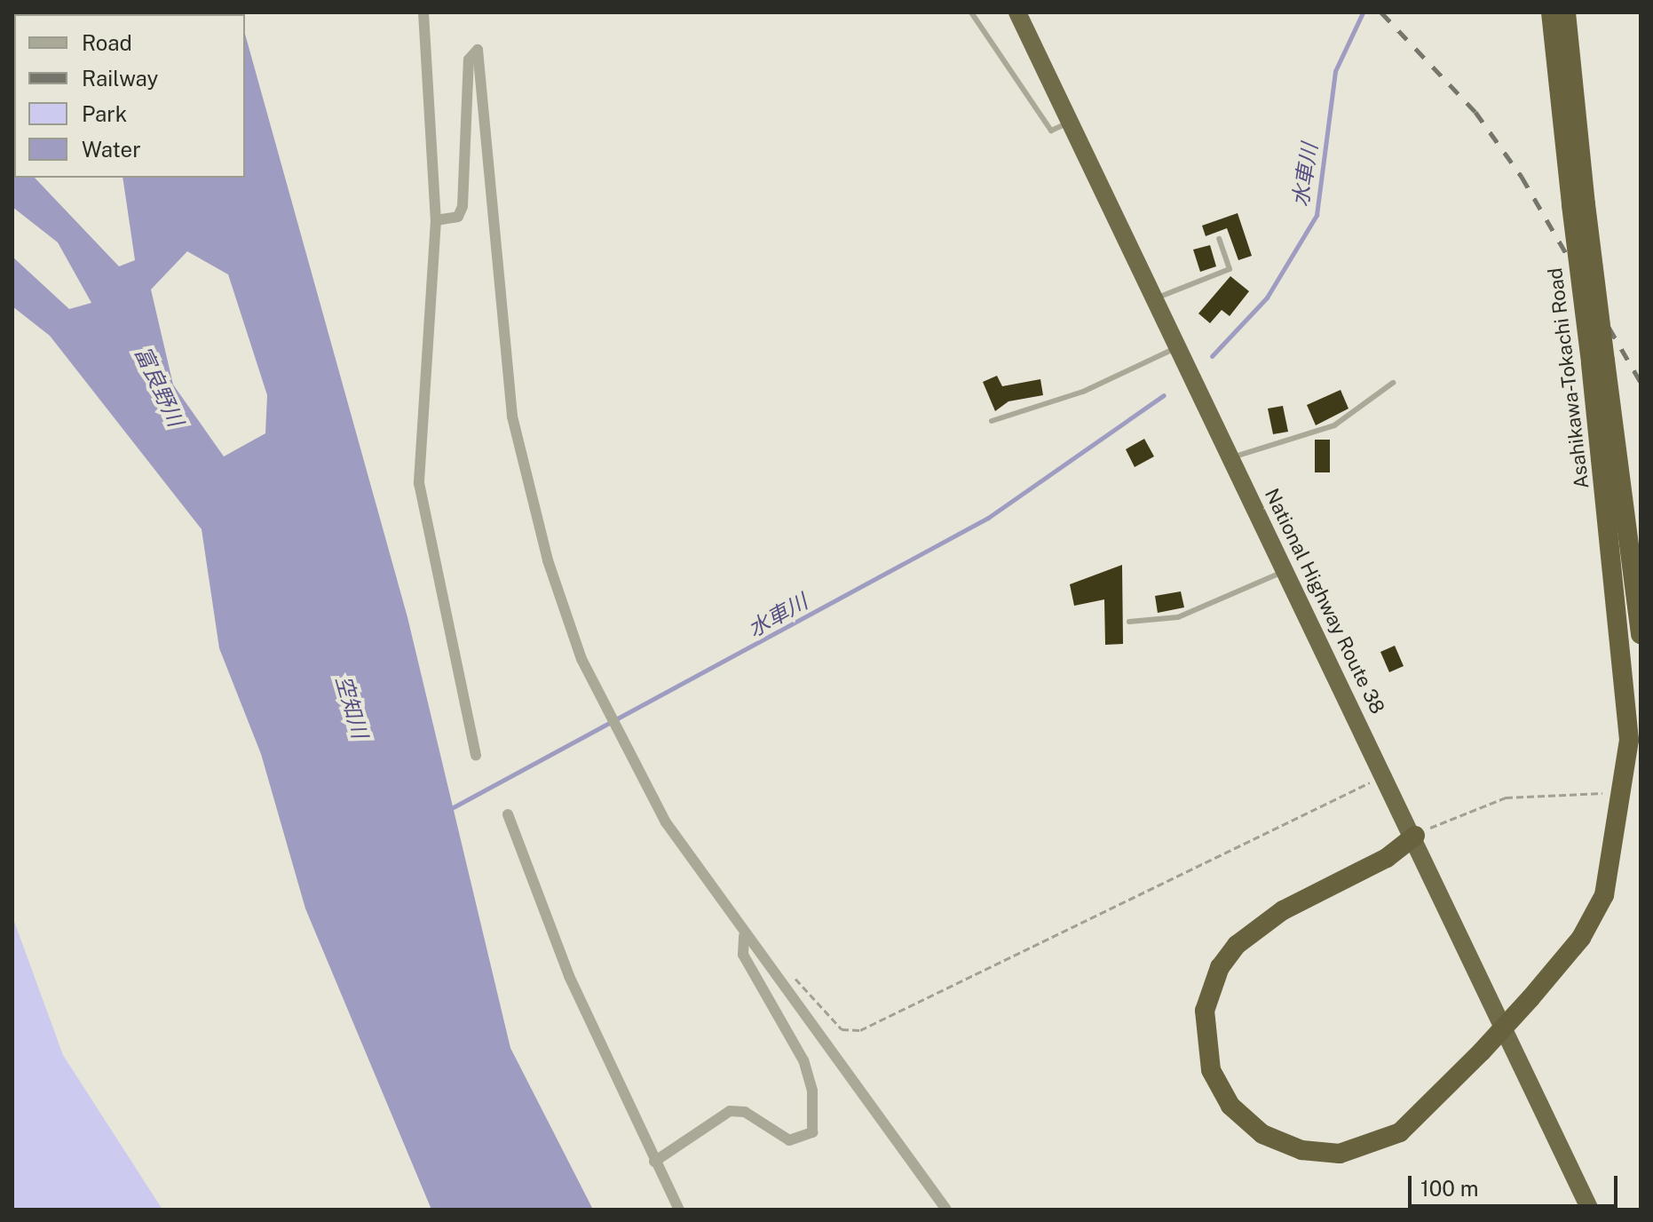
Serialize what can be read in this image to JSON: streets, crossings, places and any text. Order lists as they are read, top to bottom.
{
  "streets": {
    "highway": ["Asahikawa-Tokachi Road", "National Highway Route 38"]
  },
  "crossings": [
    ["Asahikawa-Tokachi Road", "National Highway Route 38"]
  ],
  "water": ["水車川", "富良野川", "空知川"],
  "legend": [
    "Road",
    "Railway",
    "Park",
    "Water"
  ],
  "scale_bar": "100 m"
}
